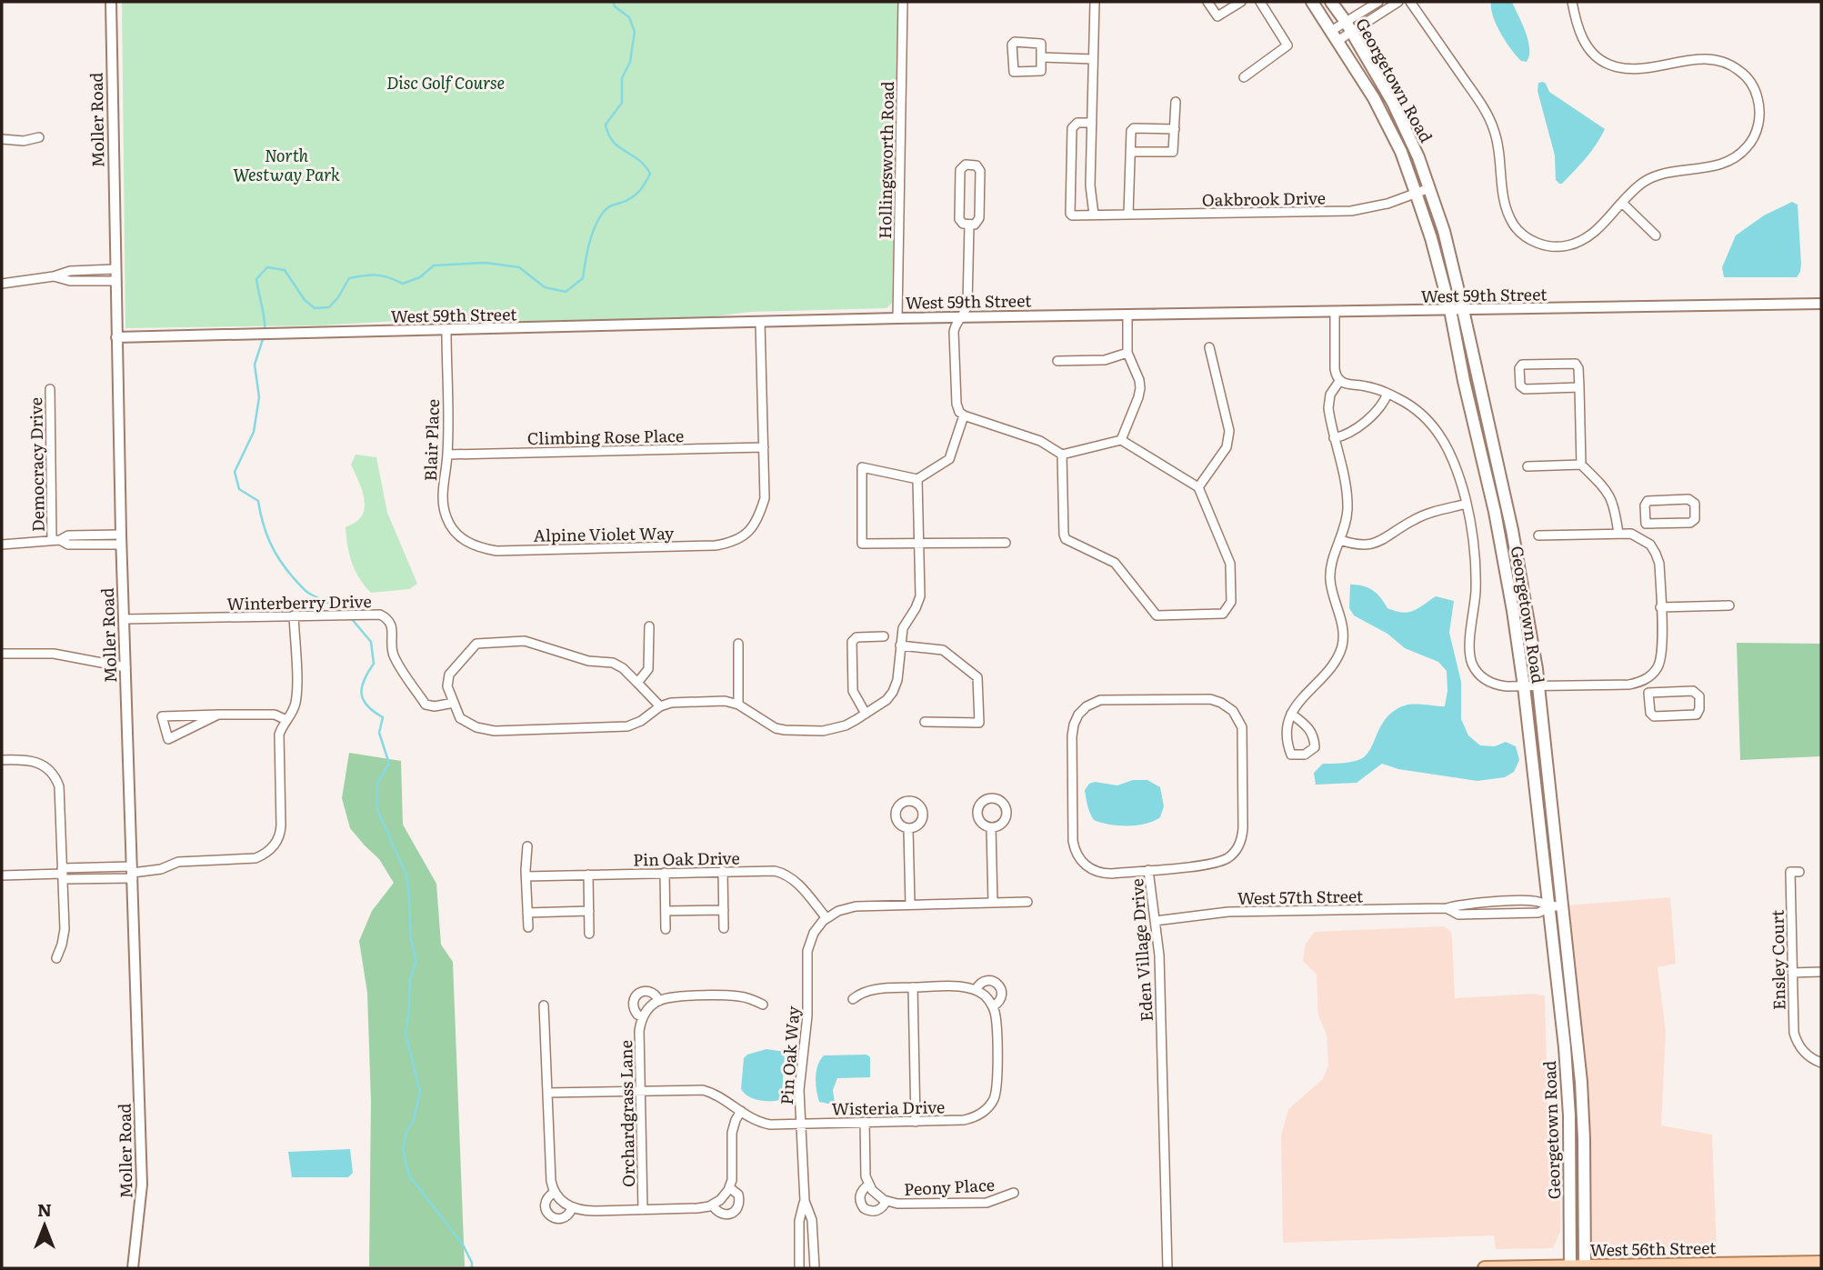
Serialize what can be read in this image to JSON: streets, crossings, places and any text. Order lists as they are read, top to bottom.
{
  "streets": {
    "main road": ["Georgetown Road", "West 56th Street"],
    "street": [
      "Moller Road",
      "Hollingsworth Road",
      "Oakbrook Drive",
      "West 59th Street",
      "Climbing Rose Place",
      "Blair Place",
      "Democracy Drive",
      "Alpine Violet Way",
      "Winterberry Drive",
      "Pin Oak Drive",
      "West 57th Street",
      "Eden Village Drive",
      "Ensley Court",
      "Pin Oak Way",
      "Wisteria Drive",
      "Orchardgrass Lane",
      "Peony Place"
    ]
  },
  "crossings": [
    ["Georgetown Road", "Oakbrook Drive"],
    ["Georgetown Road", "West 59th Street"],
    ["Georgetown Road", "West 57th Street"],
    ["Georgetown Road", "West 56th Street"],
    ["Moller Road", "West 59th Street"],
    ["Moller Road", "Winterberry Drive"],
    ["Hollingsworth Road", "West 59th Street"],
    ["West 59th Street", "Blair Place"],
    ["Climbing Rose Place", "Blair Place"],
    ["Climbing Rose Place", "Alpine Violet Way"],
    ["Blair Place", "Alpine Violet Way"],
    ["Pin Oak Drive", "Pin Oak Way"],
    ["West 57th Street", "Eden Village Drive"],
    ["Pin Oak Way", "Wisteria Drive"],
    ["Wisteria Drive", "Orchardgrass Lane"],
    ["Wisteria Drive", "Peony Place"]
  ],
  "parks": ["Disc Golf Course", "North Westway Park"],
  "north": "top"
}
